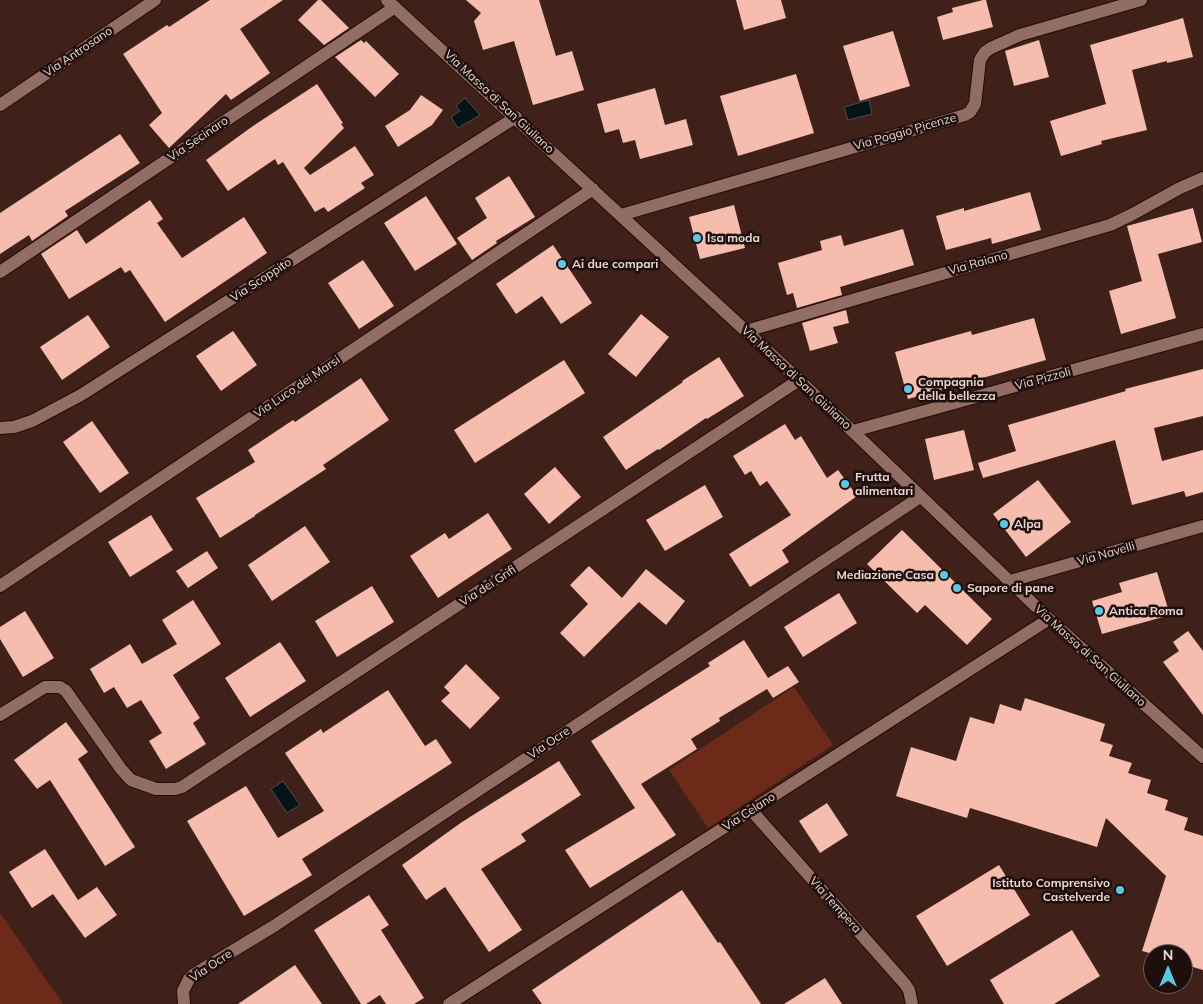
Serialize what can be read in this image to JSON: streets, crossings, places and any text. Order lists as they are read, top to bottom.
{
  "streets": {
    "street": [
      "Via Antrosano",
      "Via Massa di San Giuliano",
      "Via Poggio Picenze",
      "Via Secinaro",
      "Via Raiano",
      "Via Scoppito",
      "Via Pizzoli",
      "Via Luco dei Marsi",
      "Via Navelli",
      "Via dei Grifi",
      "Via Ocre",
      "Via Celano",
      "Via Tempera"
    ]
  },
  "crossings": [
    ["Via Massa di San Giuliano", "Via Poggio Picenze"],
    ["Via Massa di San Giuliano", "Via Secinaro"],
    ["Via Massa di San Giuliano", "Via Raiano"],
    ["Via Massa di San Giuliano", "Via Scoppito"],
    ["Via Massa di San Giuliano", "Via Pizzoli"],
    ["Via Massa di San Giuliano", "Via Luco dei Marsi"],
    ["Via Massa di San Giuliano", "Via Navelli"],
    ["Via Massa di San Giuliano", "Via dei Grifi"],
    ["Via Massa di San Giuliano", "Via Ocre"],
    ["Via Massa di San Giuliano", "Via Celano"],
    ["Via Celano", "Via Tempera"]
  ],
  "places": [
    "Isa moda",
    "Ai due compari",
    "Compagnia della bellezza",
    "Frutta alimentari",
    "Alpa",
    "Mediazione Casa",
    "Sapore di pane",
    "Antica Roma",
    "Istituto Comprensivo Castelverde"
  ],
  "north": "top"
}
